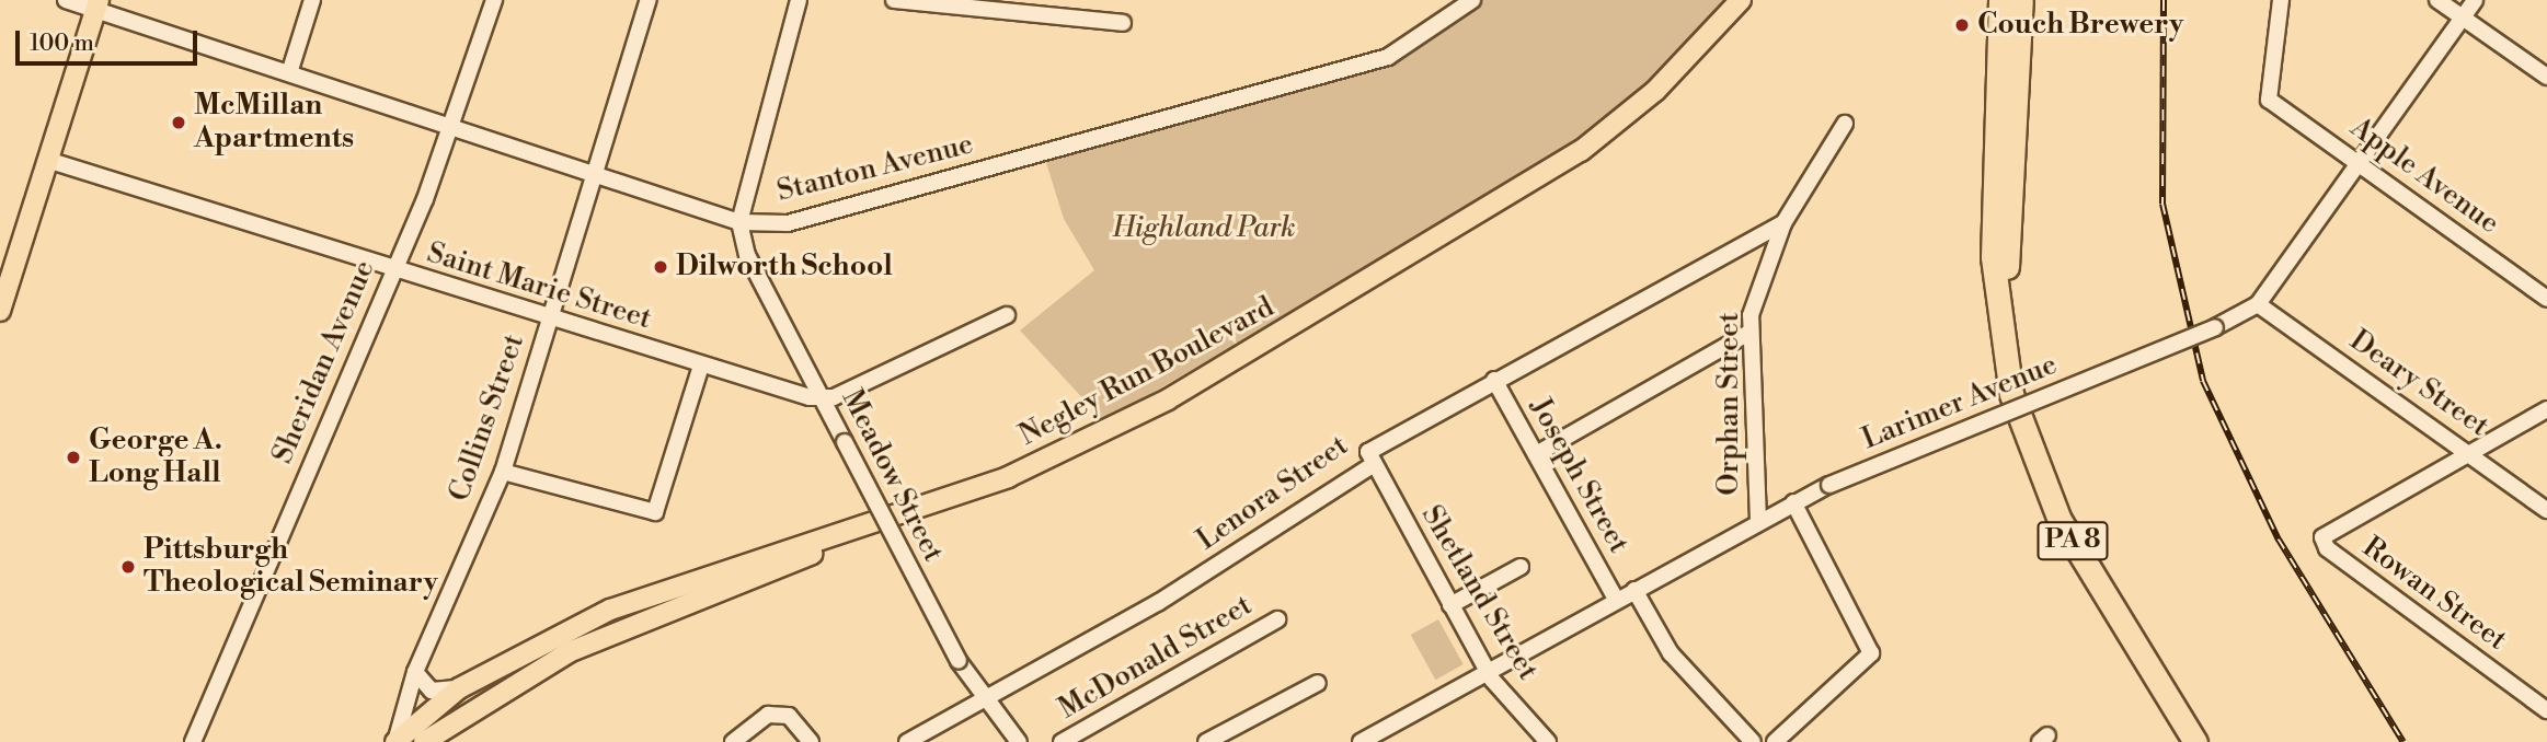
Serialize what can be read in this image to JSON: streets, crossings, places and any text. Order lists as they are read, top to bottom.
{
  "streets": {
    "highway": ["PA 8"],
    "main road": ["Negley Run Boulevard"],
    "street": [
      "Stanton Avenue",
      "Apple Avenue",
      "Saint Marie Street",
      "Sheridan Avenue",
      "Deary Street",
      "Larimer Avenue",
      "Orphan Street",
      "Collins Street",
      "Meadow Street",
      "Joseph Street",
      "Lenora Street",
      "Shetland Street",
      "Rowan Street",
      "McDonald Street"
    ]
  },
  "crossings": [
    ["Stanton Avenue", "Sheridan Avenue"],
    ["Stanton Avenue", "Collins Street"],
    ["Stanton Avenue", "Meadow Street"],
    ["Apple Avenue", "Larimer Avenue"],
    ["Saint Marie Street", "Sheridan Avenue"],
    ["Saint Marie Street", "Collins Street"],
    ["Saint Marie Street", "Meadow Street"],
    ["Negley Run Boulevard", "Collins Street"],
    ["Deary Street", "Larimer Avenue"],
    ["Deary Street", "Rowan Street"],
    ["Larimer Avenue", "Orphan Street"],
    ["Larimer Avenue", "Joseph Street"],
    ["Larimer Avenue", "Shetland Street"],
    ["Orphan Street", "Lenora Street"],
    ["Meadow Street", "Lenora Street"],
    ["Joseph Street", "Lenora Street"],
    ["Lenora Street", "Shetland Street"]
  ],
  "parks": ["Highland Park"],
  "places": [
    "Couch Brewery",
    "McMillan Apartments",
    "Dilworth School",
    "George A. Long Hall",
    "Pittsburgh Theological Seminary"
  ],
  "scale_bar": "100 m"
}
